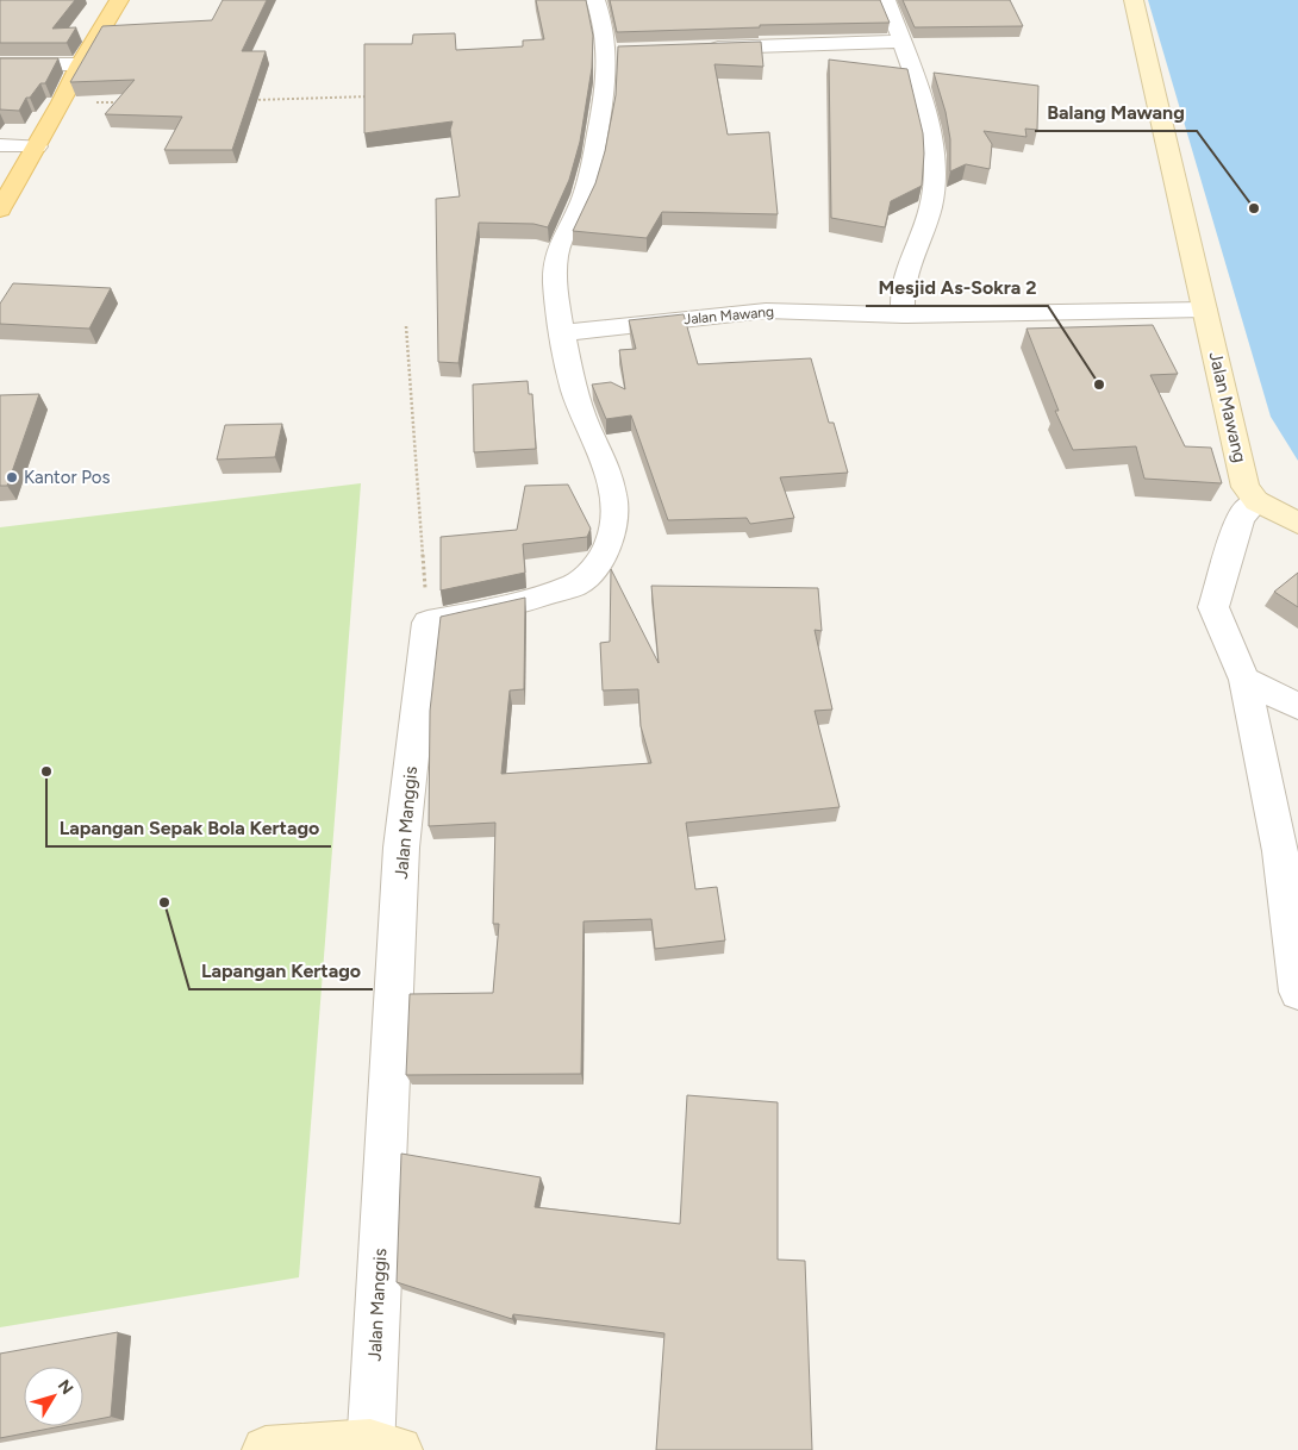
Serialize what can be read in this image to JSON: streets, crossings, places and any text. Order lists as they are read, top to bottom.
{
  "streets": {
    "street": ["Jalan Mawang", "Jalan Manggis"]
  },
  "places": [
    "Balang Mawang",
    "Mesjid As-Sokra 2",
    "Kantor Pos",
    "Lapangan Sepak Bola Kertago",
    "Lapangan Kertago"
  ],
  "north": "top right"
}
